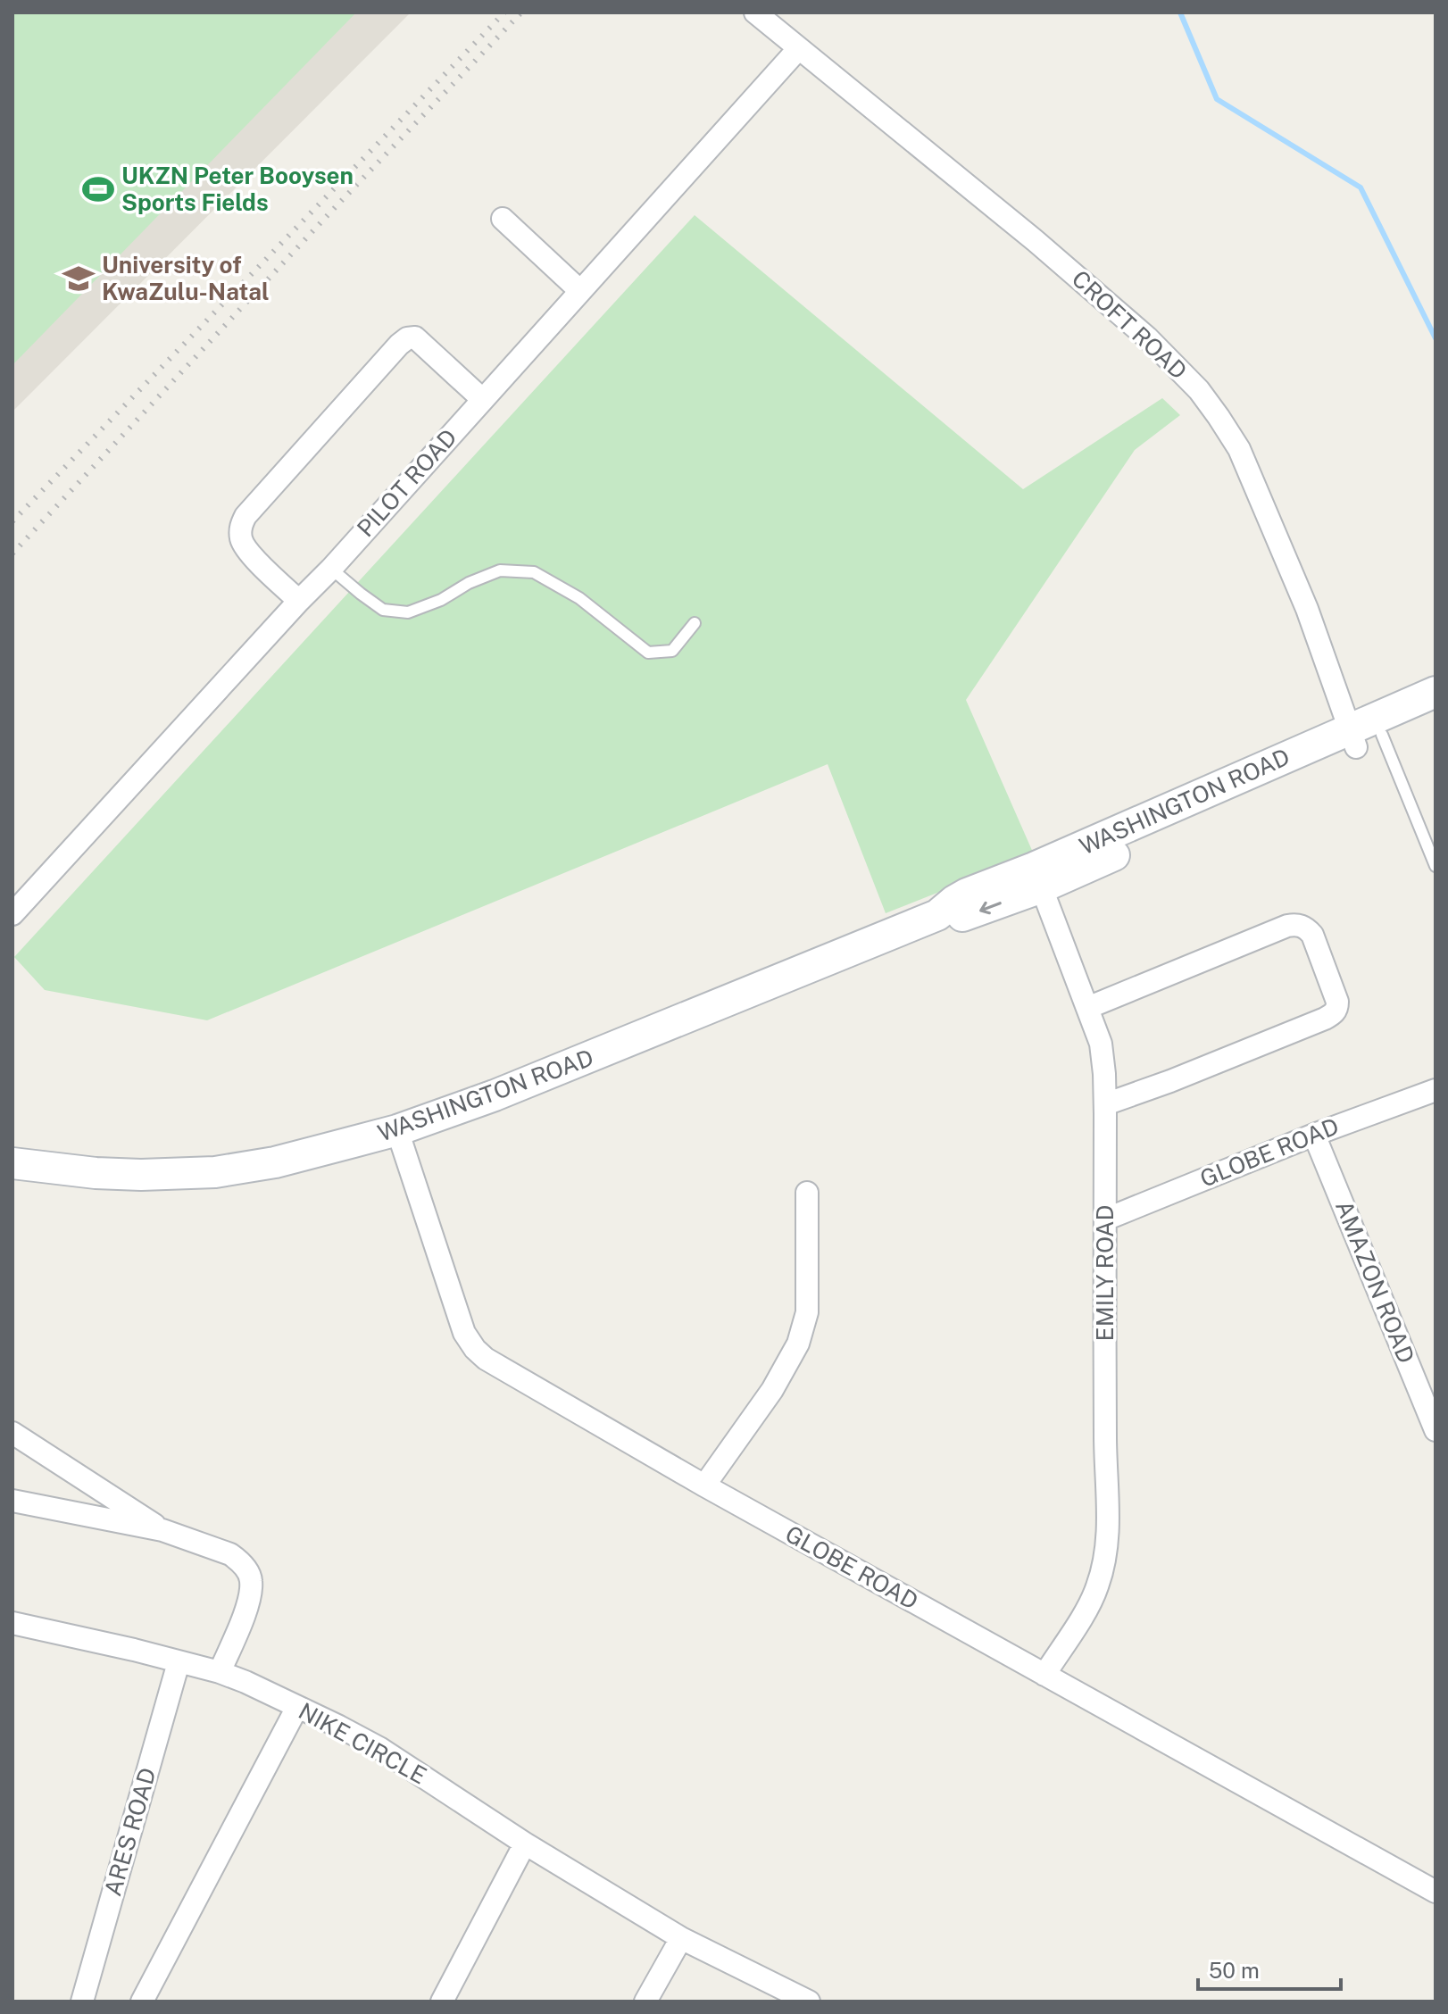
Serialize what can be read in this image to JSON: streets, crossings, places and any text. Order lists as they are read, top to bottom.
{
  "streets": {
    "main road": ["WASHINGTON ROAD"],
    "street": [
      "CROFT ROAD",
      "PILOT ROAD",
      "GLOBE ROAD",
      "EMILY ROAD",
      "AMAZON ROAD",
      "NIKE CIRCLE",
      "ARES ROAD"
    ]
  },
  "crossings": [
    ["CROFT ROAD", "PILOT ROAD"],
    ["CROFT ROAD", "WASHINGTON ROAD"],
    ["WASHINGTON ROAD", "GLOBE ROAD"],
    ["WASHINGTON ROAD", "EMILY ROAD"],
    ["GLOBE ROAD", "EMILY ROAD"],
    ["GLOBE ROAD", "AMAZON ROAD"],
    ["NIKE CIRCLE", "ARES ROAD"]
  ],
  "places": {
    "sports": ["UKZN Peter Booysen Sports Fields"],
    "school or university": ["University of KwaZulu-Natal"]
  },
  "scale_bar": "50 m"
}
